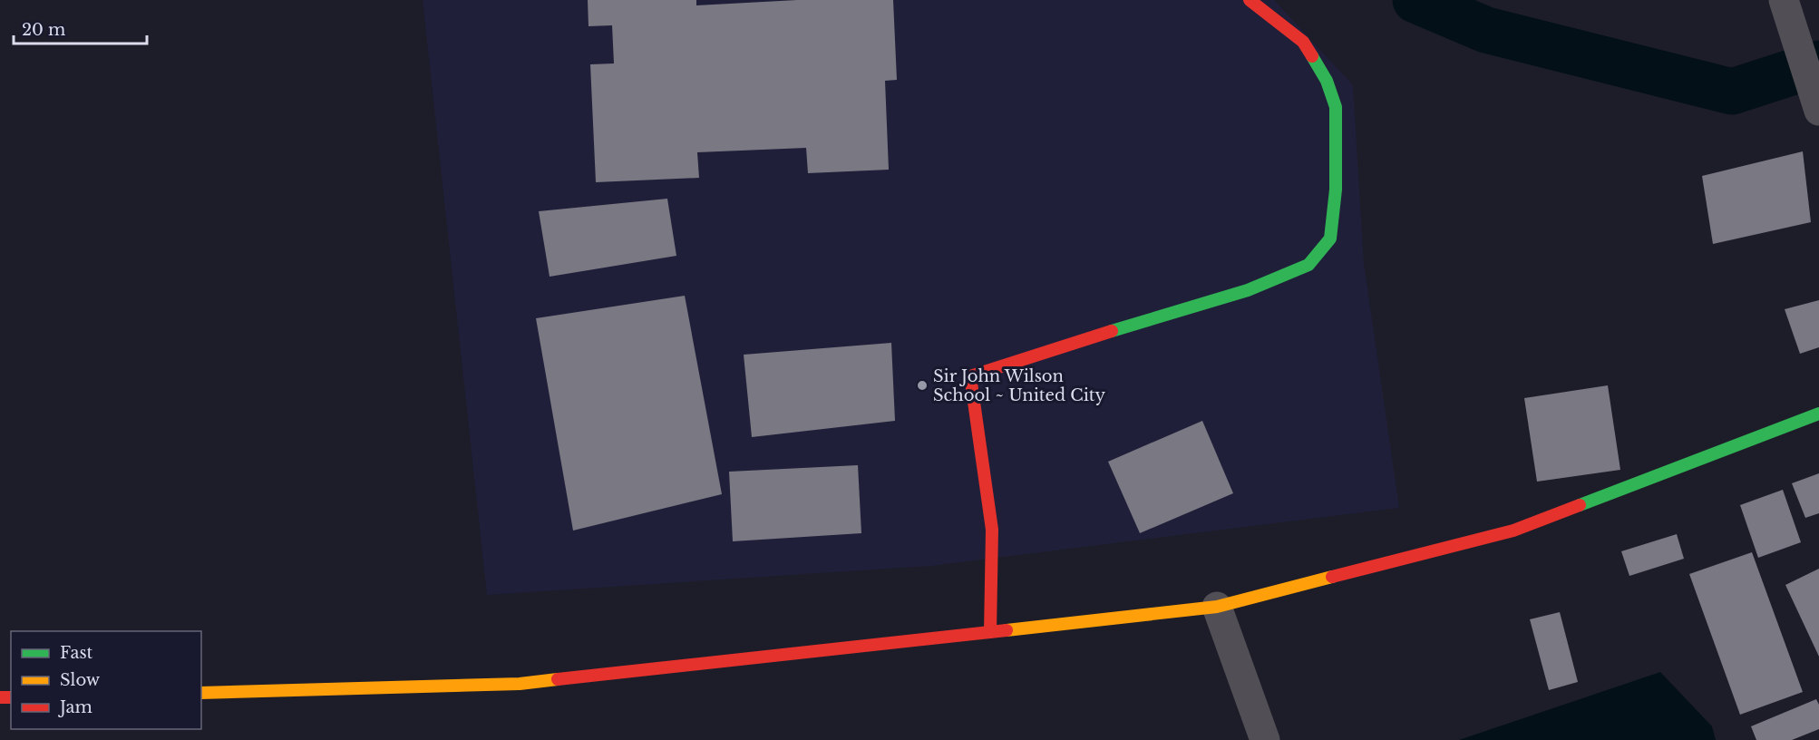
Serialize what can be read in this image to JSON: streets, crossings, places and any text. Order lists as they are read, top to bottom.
{
  "places": ["Sir John Wilson School ~ United City"],
  "legend": ["Fast", "Slow", "Jam"],
  "scale_bar": "20 m"
}
